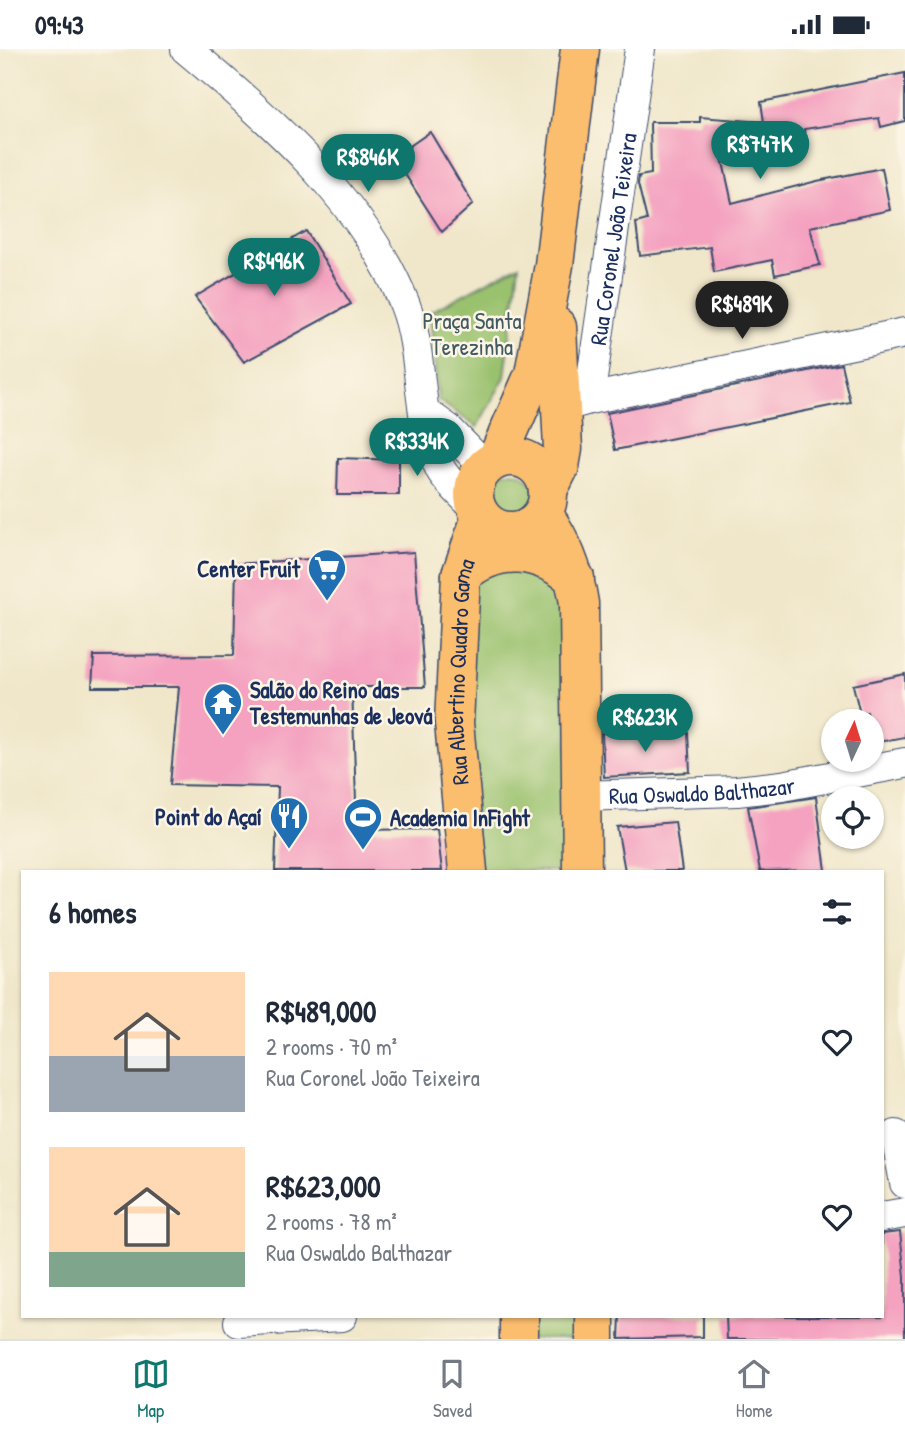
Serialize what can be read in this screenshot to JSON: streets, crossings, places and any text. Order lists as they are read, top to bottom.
{
  "streets": {
    "main road": ["Rua Albertino Quadro Gama"],
    "street": ["Rua Coronel João Teixeira", "Rua Oswaldo Balthazar"]
  },
  "parks": ["Praça Santa Terezinha"],
  "places": {
    "supermarket": ["Center Fruit"],
    "temple": ["Salão do Reino das Testemunhas de Jeová"],
    "restaurant": ["Point do Açaí"],
    "sports": ["Academia InFight"]
  },
  "north": "top",
  "page": {
    "status": "09:43",
    "price": [
      "R$747K",
      "R$846K",
      "R$496K",
      "R$489K",
      "R$334K",
      "R$623K"
    ],
    "heading": "6 homes",
    "list": [
      {
        "name": "R$489,000",
        "note": "2 rooms · 70 m² · Rua Coronel João Teixeira"
      },
      {
        "name": "R$623,000",
        "note": "2 rooms · 78 m² · Rua Oswaldo Balthazar"
      }
    ],
    "tabs": ["Map", "Saved", "Home"]
  }
}
